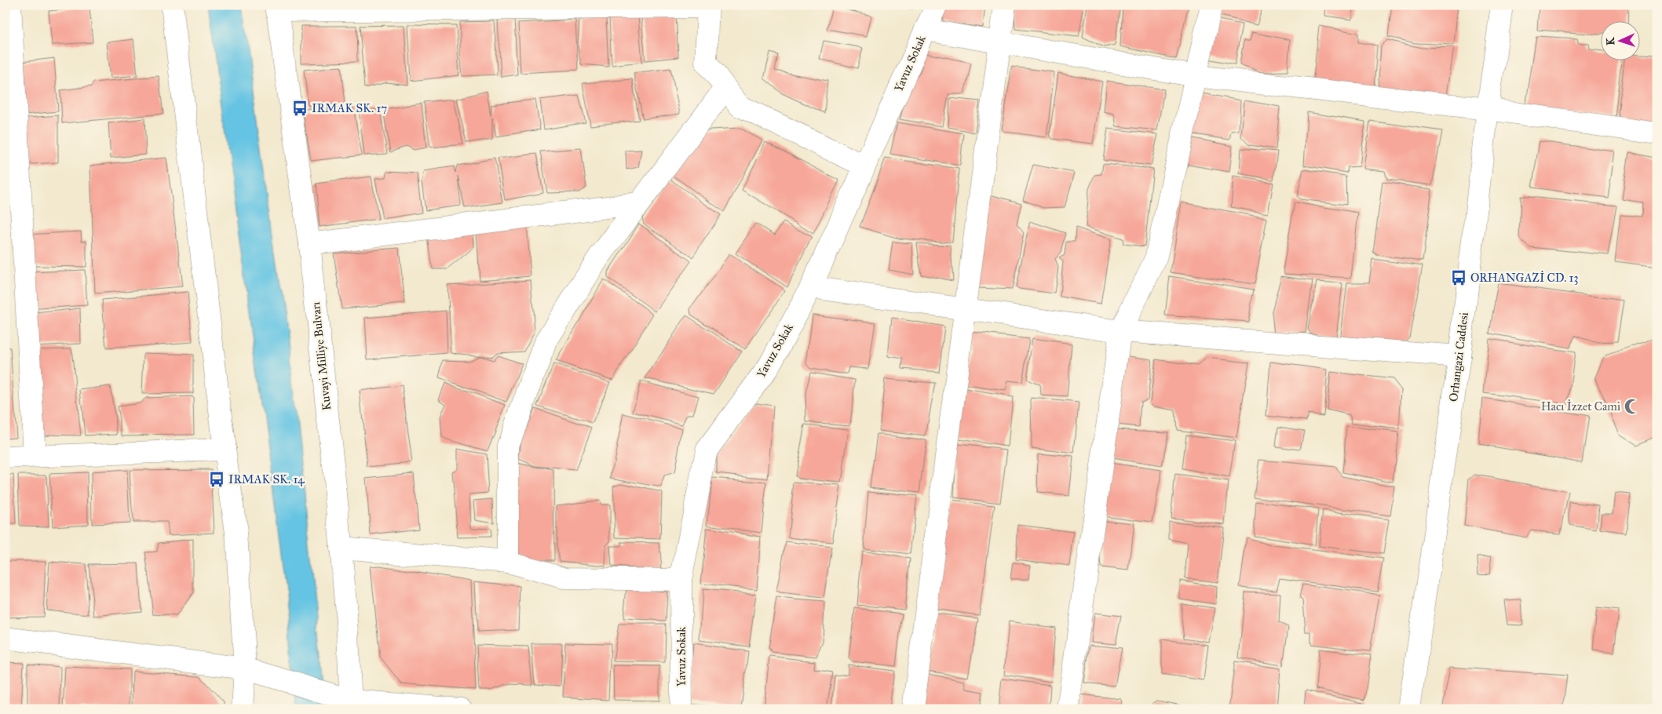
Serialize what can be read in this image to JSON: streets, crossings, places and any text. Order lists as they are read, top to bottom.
{
  "streets": {
    "street": ["Yavuz Sokak", "Kuvayi Milliye Bulvarı", "Orhangazi Caddesi"]
  },
  "places": {
    "bus stop": ["IRMAK SK. 17", "ORHANGAZİ CD. 13", "IRMAK SK. 14"],
    "mosque": ["Hacı İzzet Cami"]
  },
  "north": "left"
}
